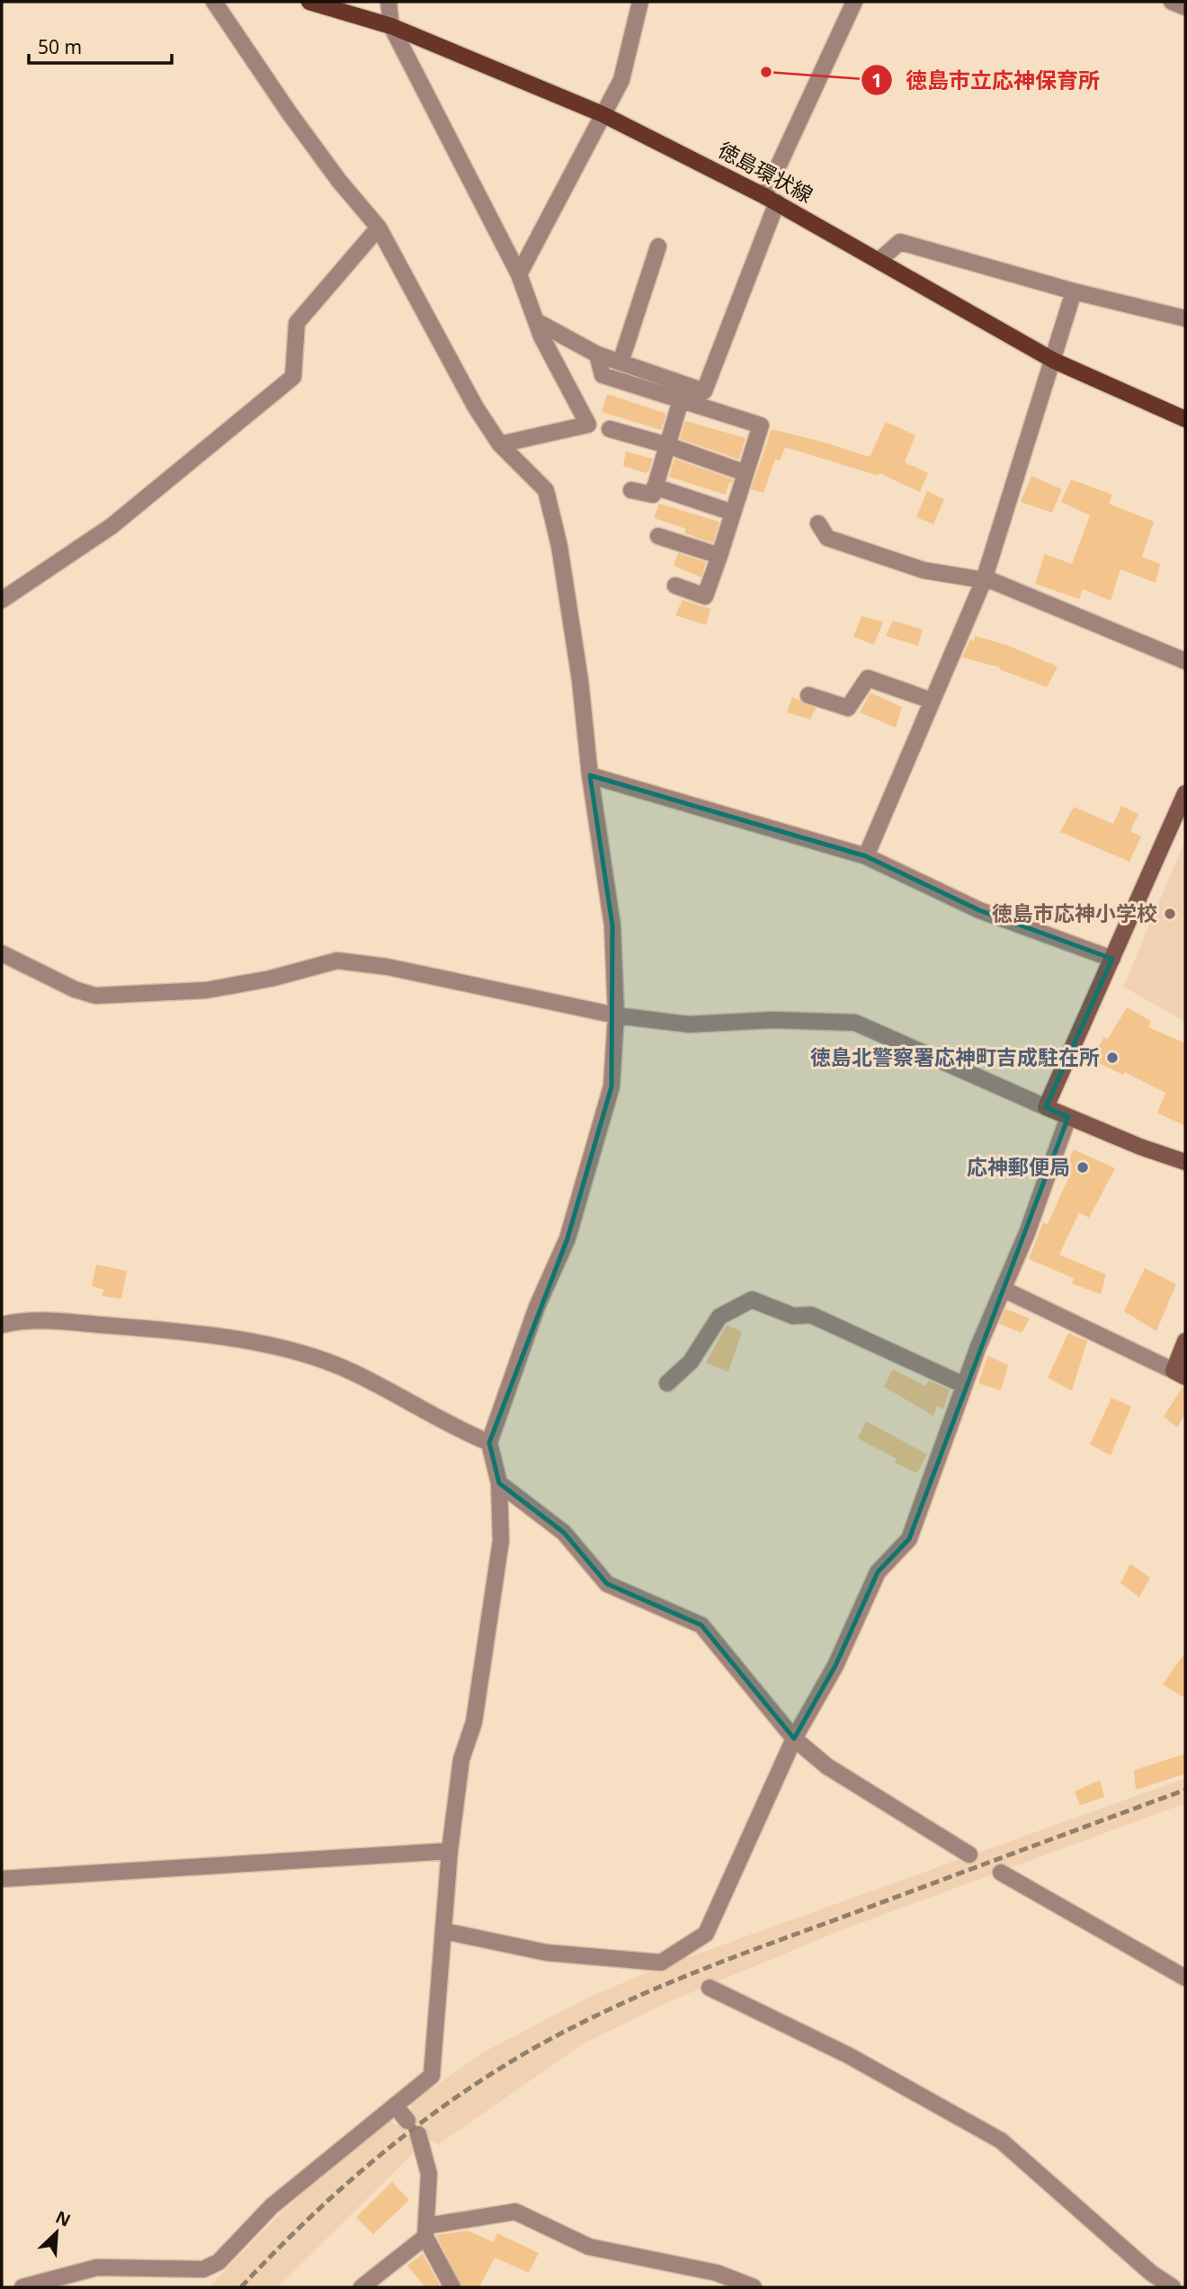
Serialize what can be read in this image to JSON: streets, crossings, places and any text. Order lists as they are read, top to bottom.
{
  "streets": {
    "main road": ["徳島環状線"]
  },
  "places": [
    "徳島市立応神保育所",
    "徳島市応神小学校",
    "徳島北警察署応神町吉成駐在所",
    "応神郵便局"
  ],
  "scale_bar": "50 m",
  "north": "top right"
}
